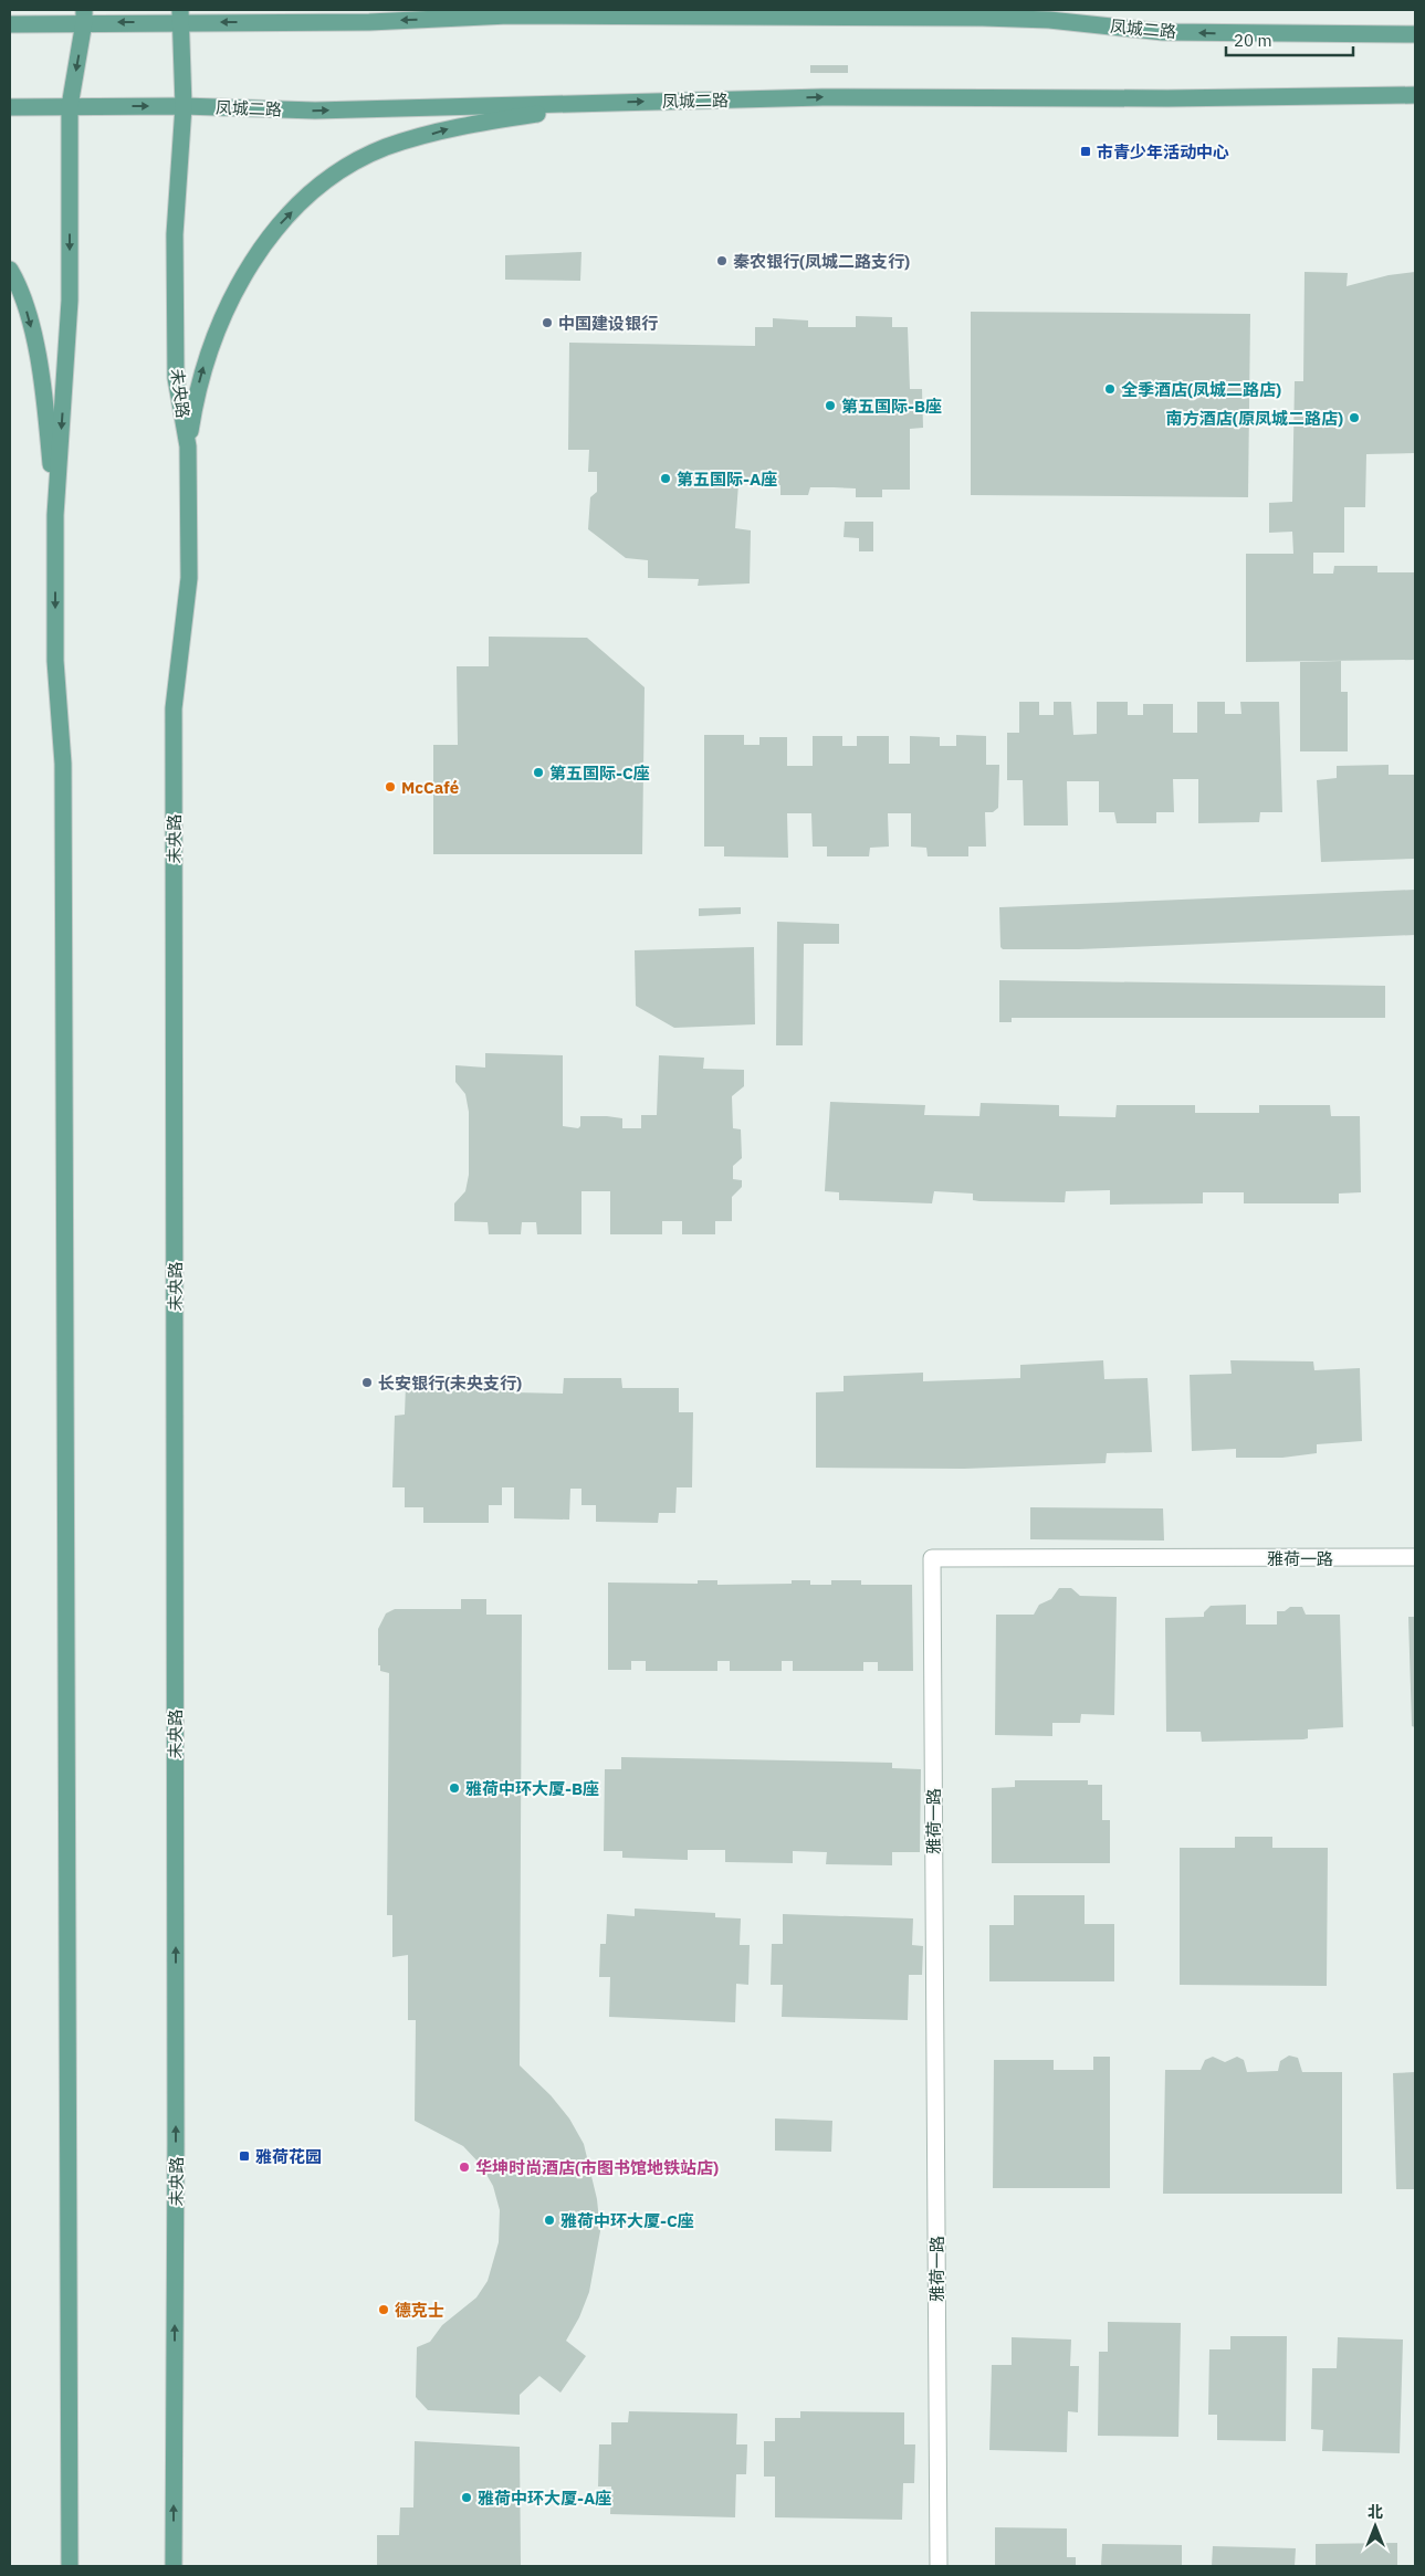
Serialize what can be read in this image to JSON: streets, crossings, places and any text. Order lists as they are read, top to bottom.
{
  "streets": {
    "main road": ["凤城二路", "未央路"],
    "lane": ["雅荷一路"]
  },
  "crossings": [
    ["凤城二路", "未央路"]
  ],
  "places": {
    "transit": ["市青少年活动中心", "雅荷花园"],
    "other": [
      "秦农银行(凤城二路支行)",
      "中国建设银行",
      "全季酒店(凤城二路店)",
      "第五国际-B座",
      "南方酒店(原凤城二路店)",
      "第五国际-A座",
      "第五国际-C座",
      "McCafé",
      "长安银行(未央支行)",
      "雅荷中环大厦-B座",
      "华坤时尚酒店(市图书馆地铁站店)",
      "雅荷中环大厦-C座",
      "德克士",
      "雅荷中环大厦-A座"
    ]
  },
  "scale_bar": "20 m",
  "north": "top"
}
